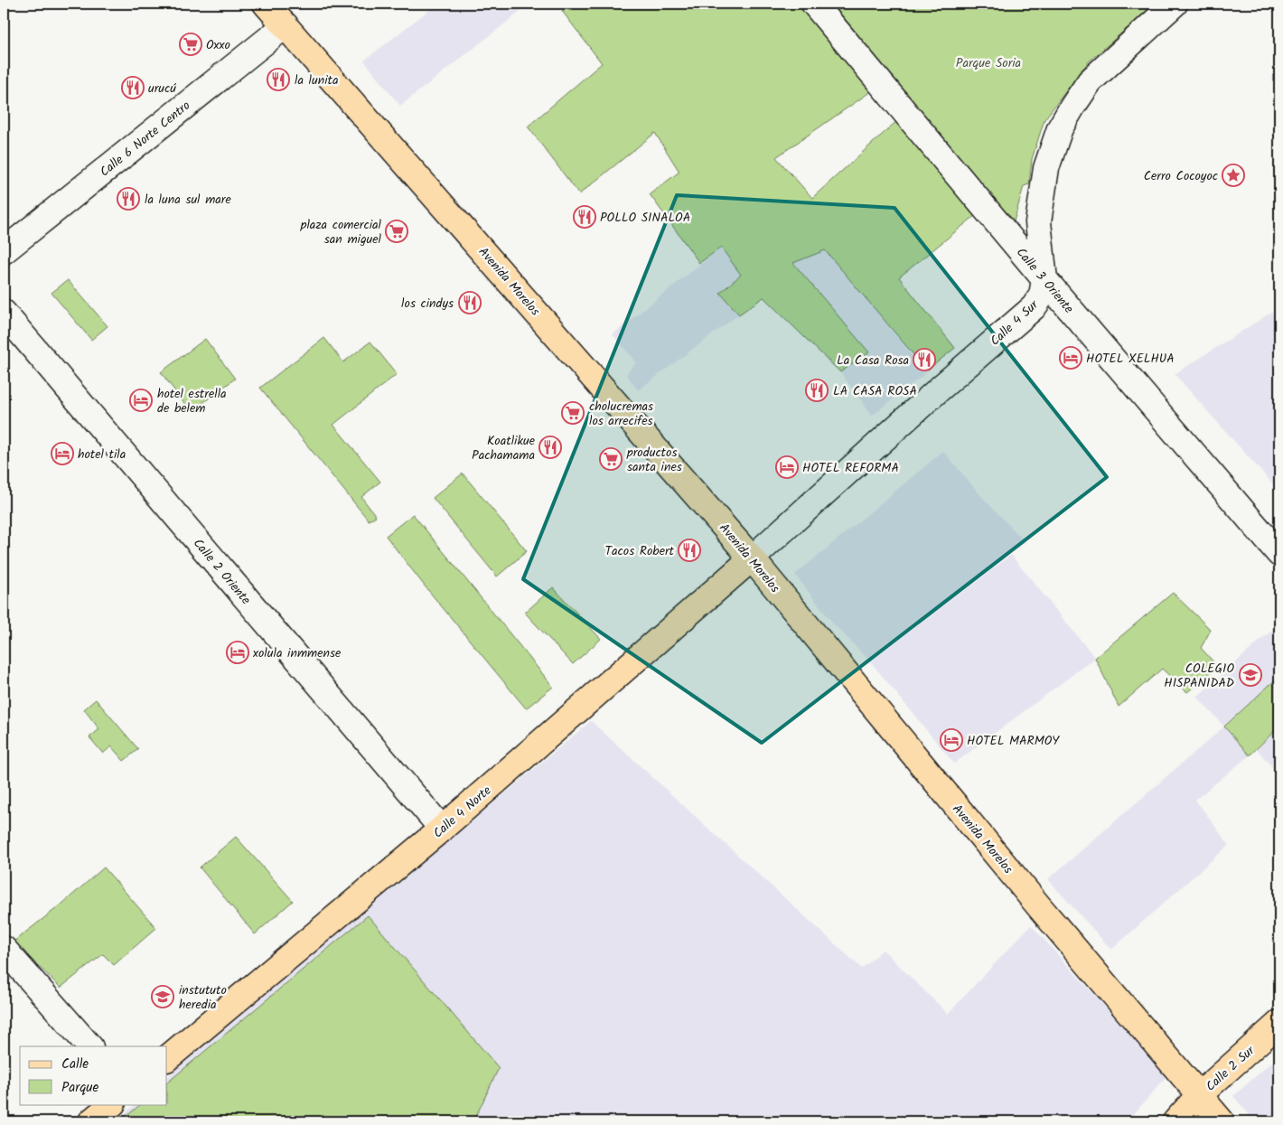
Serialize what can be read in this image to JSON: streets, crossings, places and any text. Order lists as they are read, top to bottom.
{
  "streets": {
    "main road": ["Avenida Morelos", "Calle 4 Norte", "Calle 2 Sur"],
    "street": [
      "Calle 6 Norte Centro",
      "Calle 3 Oriente",
      "Calle 4 Sur",
      "Calle 2 Oriente"
    ]
  },
  "crossings": [
    ["Calle 6 Norte Centro", "Avenida Morelos"],
    ["Calle 3 Oriente", "Calle 4 Sur"],
    ["Avenida Morelos", "Calle 4 Sur"],
    ["Avenida Morelos", "Calle 4 Norte"],
    ["Avenida Morelos", "Calle 2 Sur"],
    ["Calle 4 Sur", "Calle 4 Norte"],
    ["Calle 2 Oriente", "Calle 4 Norte"]
  ],
  "parks": ["Parque Soria"],
  "places": {
    "supermarket": [
      "Oxxo",
      "plaza comercial san miguel",
      "cholucremas los arrecifes",
      "productos santa ines"
    ],
    "restaurant": [
      "la lunita",
      "urucú",
      "la luna sul mare",
      "POLLO SINALOA",
      "los cindys",
      "La Casa Rosa",
      "LA CASA ROSA",
      "Koatlikue Pachamama",
      "Tacos Robert"
    ],
    "place": ["Cerro Cocoyoc"],
    "hotel": [
      "HOTEL XELHUA",
      "hotel estrella de belem",
      "hotel tila",
      "HOTEL REFORMA",
      "xolula inmmense",
      "HOTEL MARMOY"
    ],
    "school or university": ["COLEGIO HISPANIDAD", "instututo heredia"]
  },
  "legend": ["Calle", "Parque"]
}
